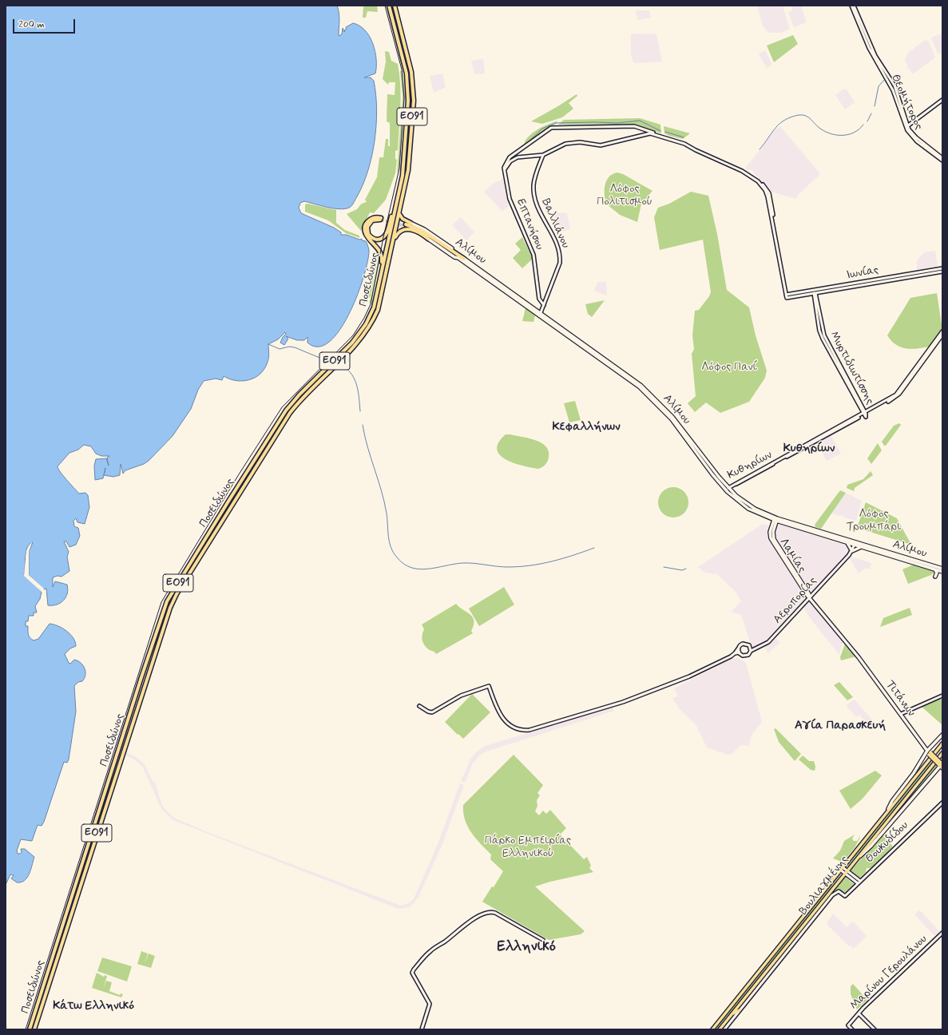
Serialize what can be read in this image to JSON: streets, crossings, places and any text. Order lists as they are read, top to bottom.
{
  "streets": {
    "highway": ["ΕΟ91", "Ποσειδώνος"],
    "main road": [
      "Αλίμου",
      "Λαμίας",
      "Τιτάνων",
      "Βουλιαγμένης"
    ],
    "street": [
      "Θεομήτορος",
      "Βαλλιάνου",
      "Επτανήσου",
      "Ιωνίας",
      "Μυρτιδιωτίσσης",
      "Κυθηρίων",
      "Αεροπορίας",
      "Θουκυδίδου",
      "Μαρίνου Γερουλάνου"
    ]
  },
  "crossings": [
    ["Βαλλιάνου", "Επτανήσου"],
    ["Βαλλιάνου", "Αλίμου"],
    ["Αλίμου", "Κυθηρίων"],
    ["Αλίμου", "Λαμίας"],
    ["Αλίμου", "Αεροπορίας"],
    ["Ιωνίας", "Μυρτιδιωτίσσης"],
    ["Μυρτιδιωτίσσης", "Κυθηρίων"],
    ["Λαμίας", "Αεροπορίας"],
    ["Λαμίας", "Τιτάνων"],
    ["Τιτάνων", "Βουλιαγμένης"]
  ],
  "districts": [
    "Κεφαλλήνων",
    "Κυθηρίων",
    "Αγία Παρασκευή",
    "Ελληνικό",
    "Κάτω Ελληνικό"
  ],
  "parks": [
    "Λόφος Πολιτισμού",
    "Λόφος Πανί",
    "Λόφος Τρουμπάρι",
    "Πάρκο Εμπειρίας Ελληνικού"
  ],
  "scale_bar": "200 m"
}
